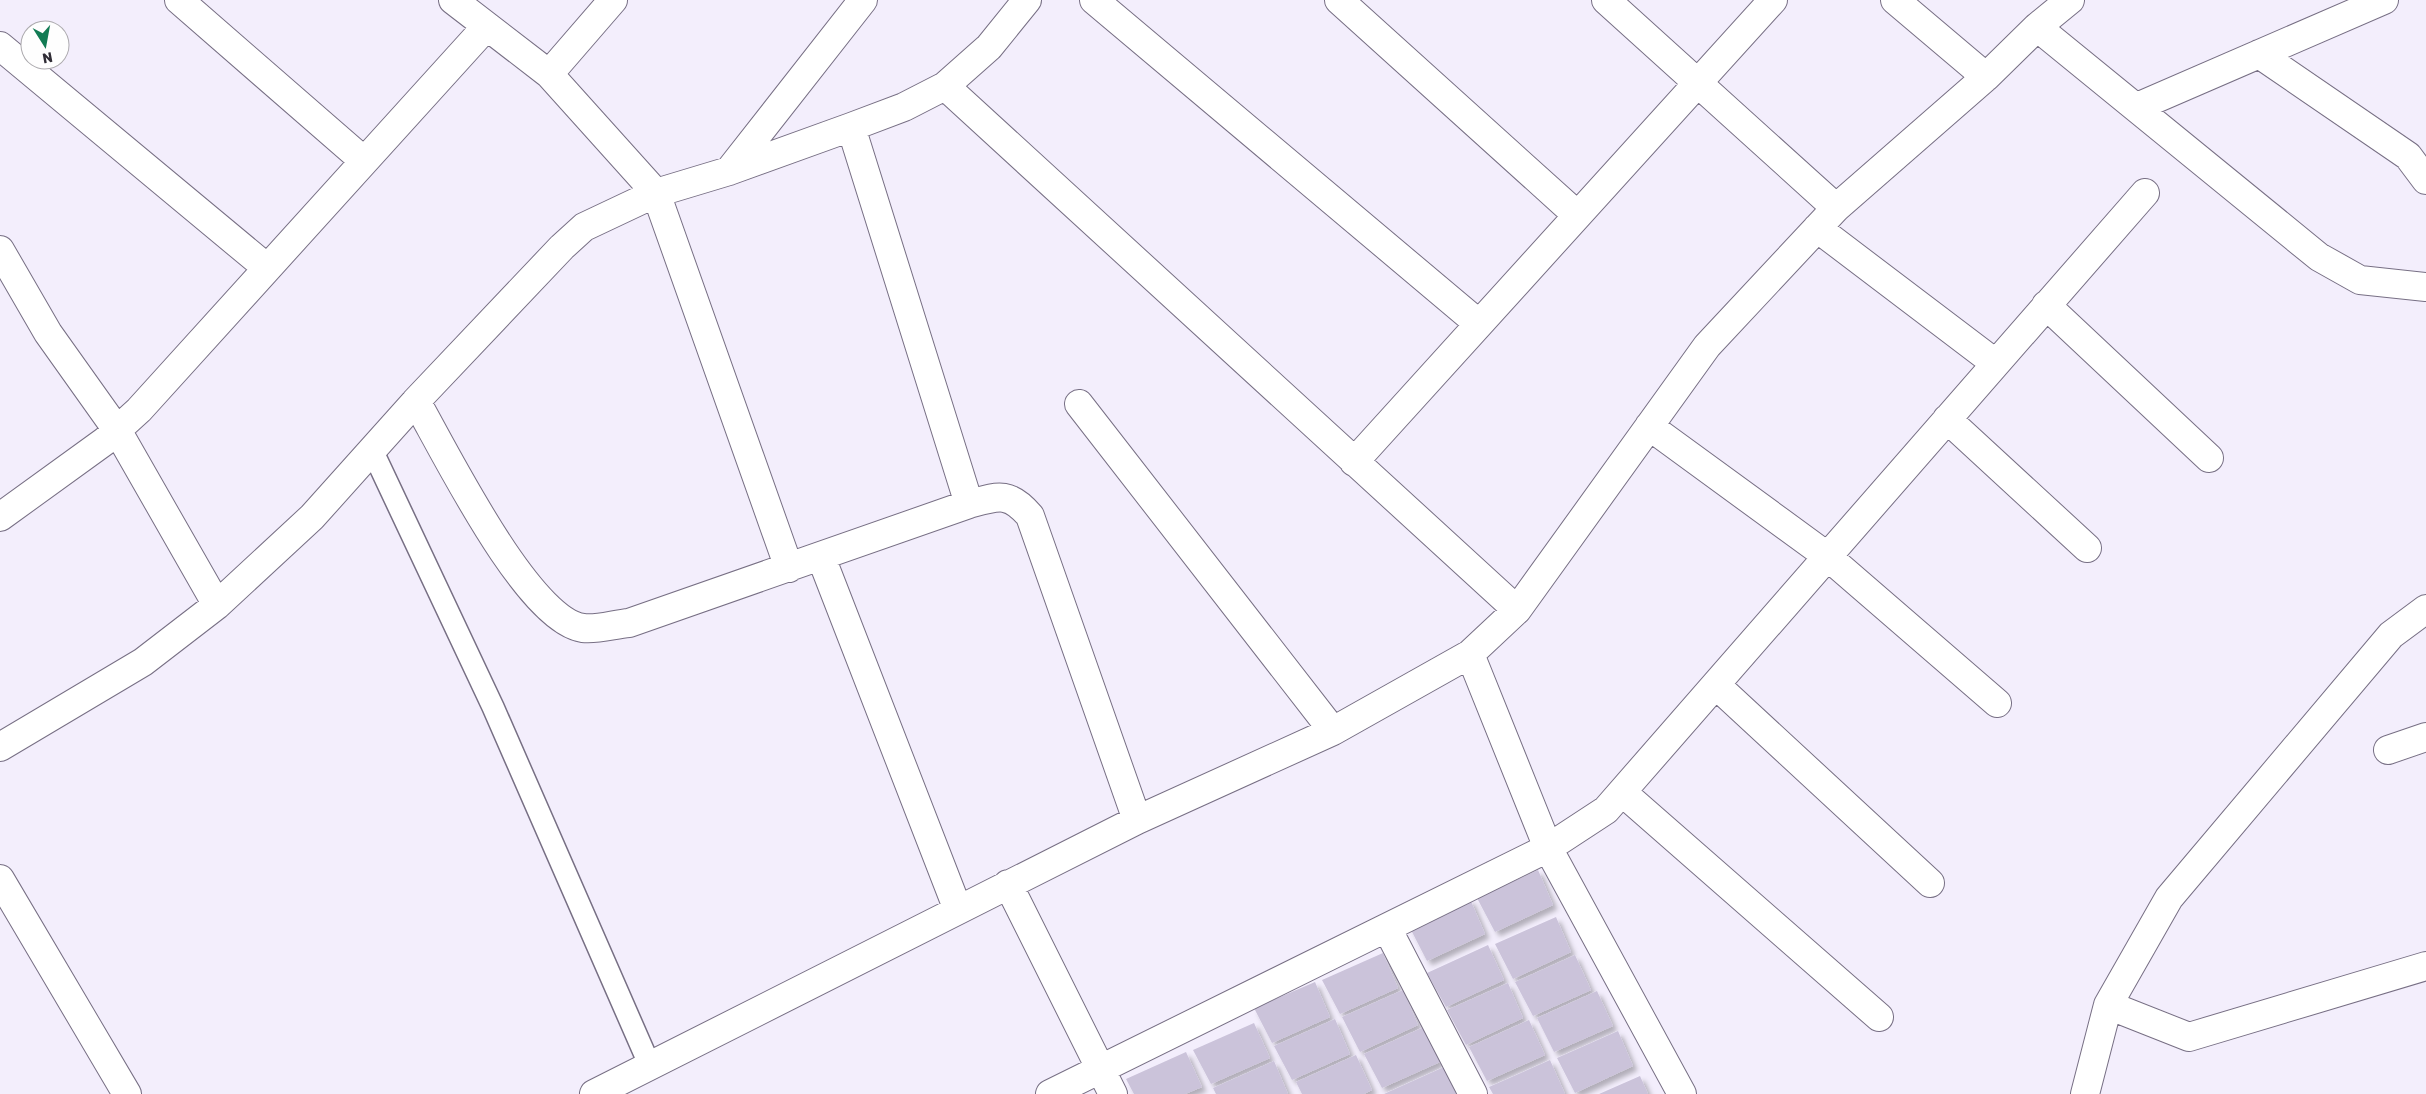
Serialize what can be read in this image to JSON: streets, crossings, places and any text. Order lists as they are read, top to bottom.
{
  "north": "bottom"
}
